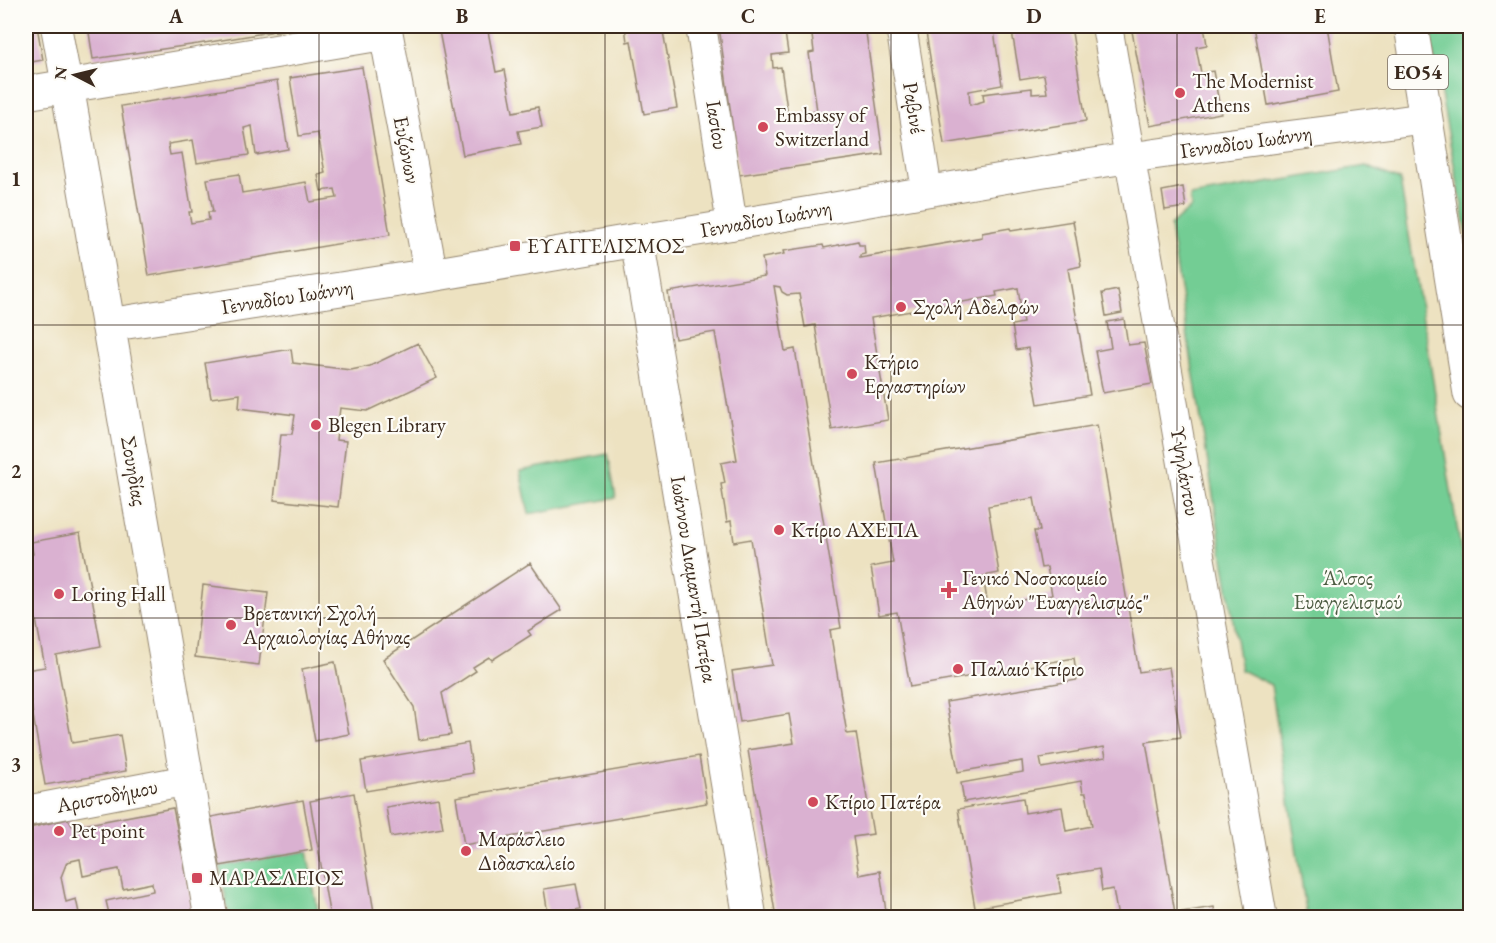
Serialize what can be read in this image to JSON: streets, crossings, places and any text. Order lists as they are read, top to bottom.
{
  "streets": {
    "street": [
      "ΕΟ54",
      "Ραβινέ",
      "Ιασίου",
      "Γενναδίου Ιωάννη",
      "Ευζώνων",
      "Σουηδίας",
      "Υψηλάντου",
      "Ιωάννου Διαμαντή Πατέρα",
      "Αριστοδήμου"
    ]
  },
  "crossings": [
    ["ΕΟ54", "Γενναδίου Ιωάννη"],
    ["Ραβινέ", "Γενναδίου Ιωάννη"],
    ["Ιασίου", "Γενναδίου Ιωάννη"],
    ["Γενναδίου Ιωάννη", "Ευζώνων"],
    ["Γενναδίου Ιωάννη", "Σουηδίας"],
    ["Γενναδίου Ιωάννη", "Υψηλάντου"],
    ["Γενναδίου Ιωάννη", "Ιωάννου Διαμαντή Πατέρα"],
    ["Σουηδίας", "Αριστοδήμου"]
  ],
  "parks": ["Άλσος Ευαγγελισμού"],
  "places": {
    "other": [
      "The Modernist Athens",
      "Embassy of Switzerland",
      "Σχολή Αδελφών",
      "Κτήριο Εργαστηρίων",
      "Blegen Library",
      "Κτίριο ΑΧΕΠΑ",
      "Loring Hall",
      "Βρετανική Σχολή Αρχαιολογίας Αθήνας",
      "Παλαιό Κτίριο",
      "Κτίριο Πατέρα",
      "Pet point",
      "Μαράσλειο Διδασκαλείο"
    ],
    "transit": ["ΕΥΑΓΓΕΛΙΣΜΟΣ", "ΜΑΡΑΣΛΕΙΟΣ"],
    "health": ["Γενικό Νοσοκομείο Αθηνών \"Ευαγγελισμός\""]
  },
  "north": "left",
  "grid": {
    "columns": [
      "A",
      "B",
      "C",
      "D",
      "E"
    ],
    "rows": ["1", "2", "3"]
  }
}
